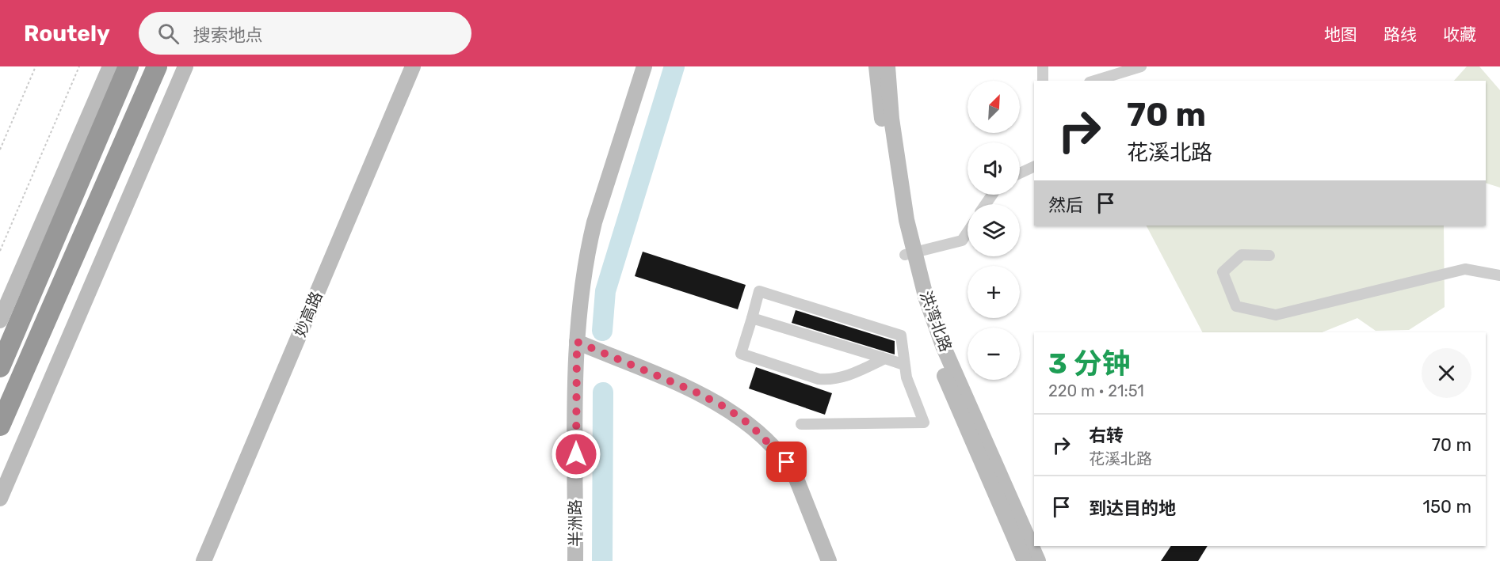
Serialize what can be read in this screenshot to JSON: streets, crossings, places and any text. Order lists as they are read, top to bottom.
{
  "streets": {
    "main road": ["妙高路", "洪湾北路", "半洲路"]
  },
  "north": "top right",
  "page": {
    "header": "Routely",
    "search": "搜索地点",
    "nav": ["地图", "路线", "收藏"],
    "map_buttons": ["+", "−"],
    "turn": ["70 m", "花溪北路"],
    "then": "然后",
    "heading": ["3 分钟", "220 m · 21:51"],
    "list": [
      {
        "name": "右转",
        "note": "花溪北路",
        "value": "70 m"
      },
      {
        "name": "到达目的地",
        "value": "150 m"
      }
    ]
  }
}
